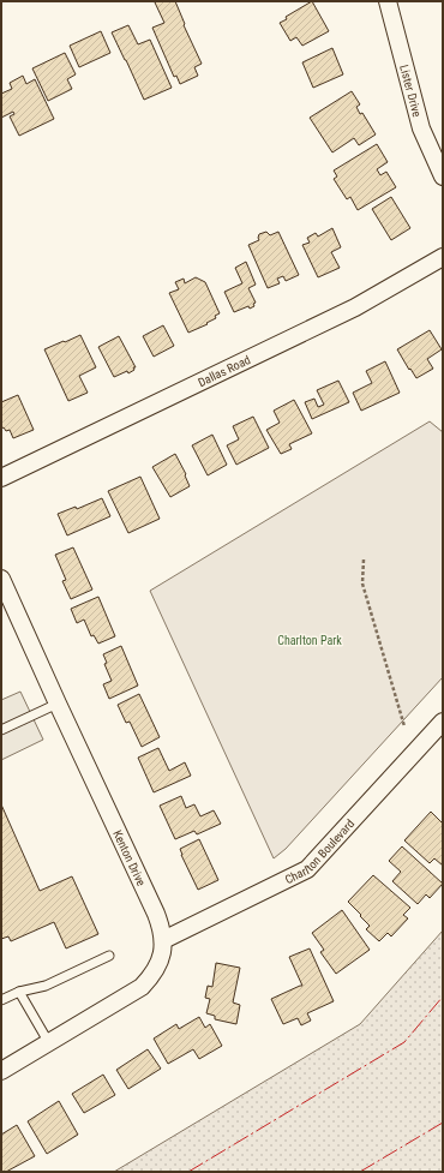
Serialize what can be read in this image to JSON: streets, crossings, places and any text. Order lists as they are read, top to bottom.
{
  "streets": {
    "street": [
      "Lister Drive",
      "Dallas Road",
      "Charlton Boulevard",
      "Kenton Drive"
    ]
  },
  "crossings": [
    ["Charlton Boulevard", "Kenton Drive"]
  ],
  "parks": ["Charlton Park"]
}
